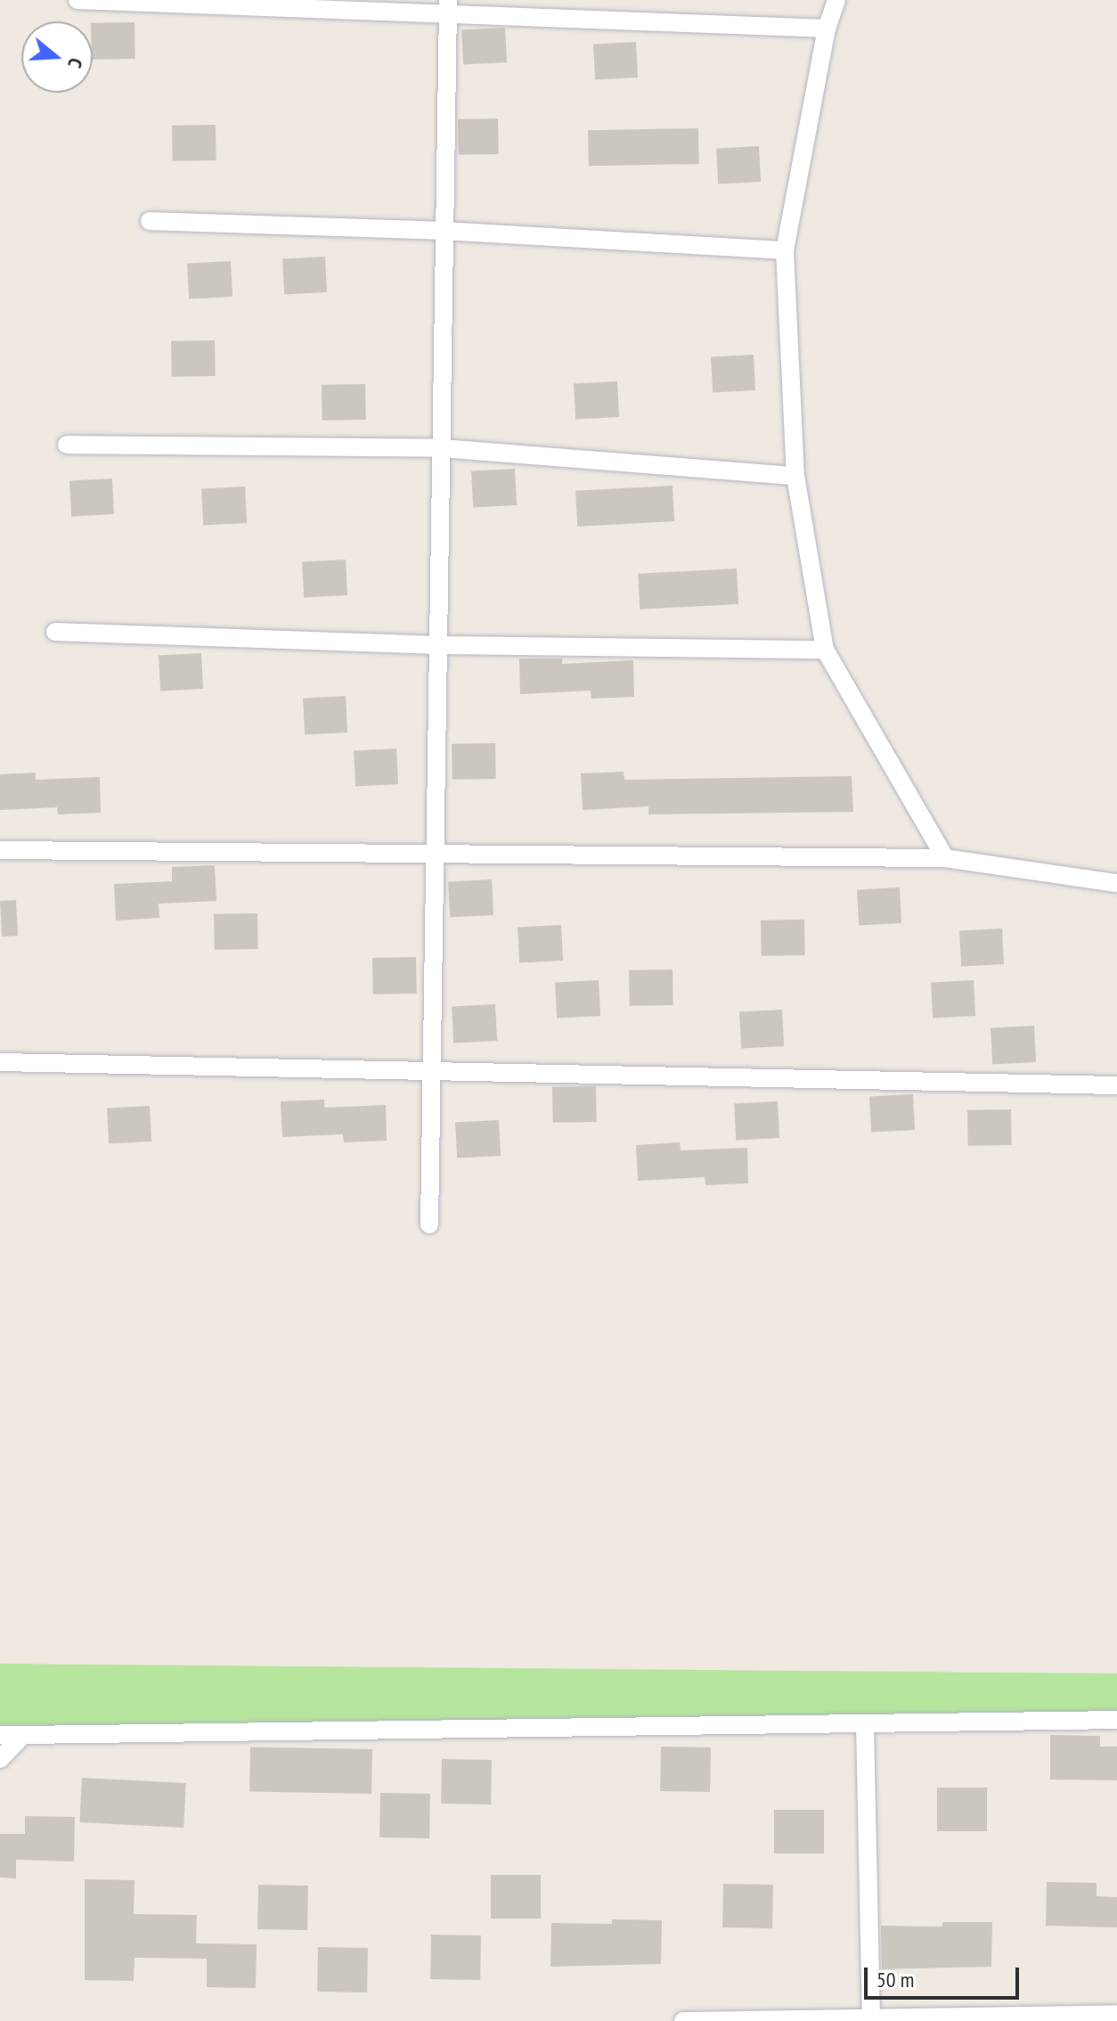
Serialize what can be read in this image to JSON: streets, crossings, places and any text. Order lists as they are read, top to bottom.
{
  "scale_bar": "50 m",
  "north": "right"
}
